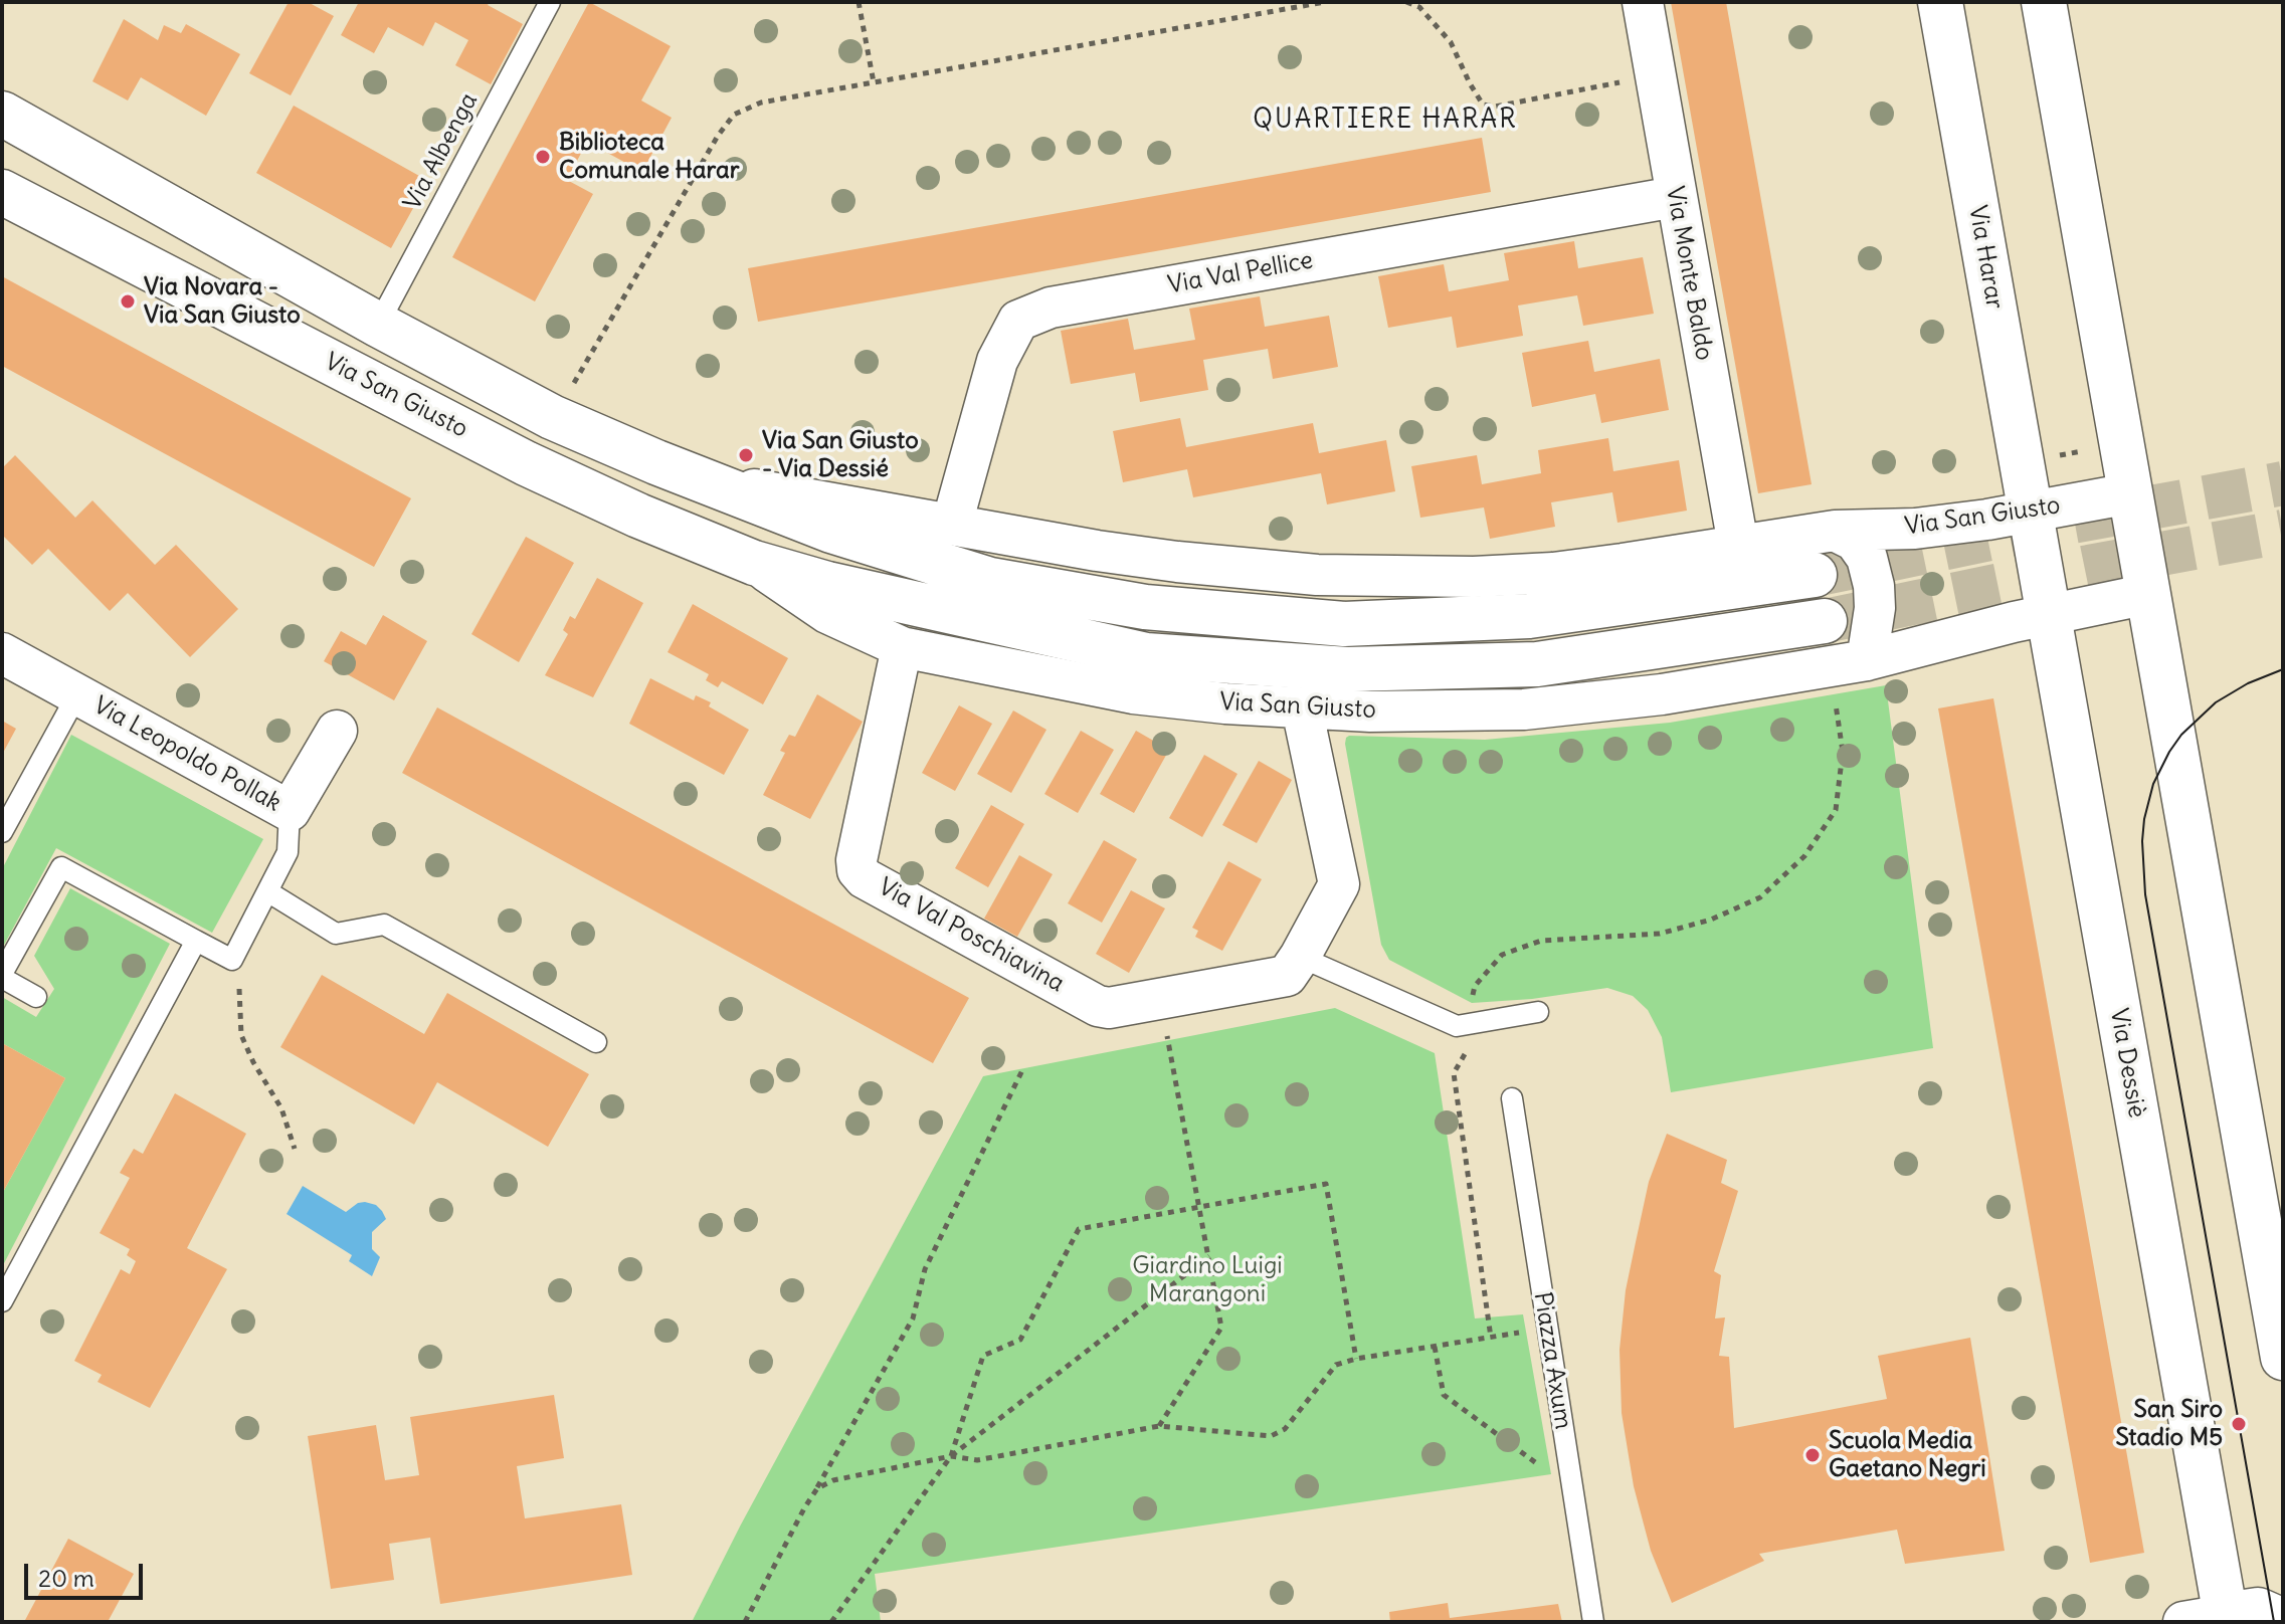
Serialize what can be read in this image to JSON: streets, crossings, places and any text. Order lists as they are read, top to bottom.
{
  "streets": {
    "main road": ["Via Harar", "Via San Giusto", "Via Dessiè"],
    "street": [
      "Via Val Pellice",
      "Via Monte Baldo",
      "Via Leopoldo Pollak",
      "Via Val Poschiavina"
    ],
    "lane": ["Via Albenga", "Piazza Axum"]
  },
  "crossings": [
    ["Via Albenga", "Via San Giusto"],
    ["Via Harar", "Via San Giusto"],
    ["Via Harar", "Via Dessiè"],
    ["Via Val Pellice", "Via Monte Baldo"],
    ["Via Val Pellice", "Via San Giusto"],
    ["Via Monte Baldo", "Via San Giusto"],
    ["Via San Giusto", "Via Val Poschiavina"],
    ["Via San Giusto", "Via Dessiè"]
  ],
  "districts": ["QUARTIERE HARAR"],
  "parks": ["Giardino Luigi Marangoni"],
  "places": [
    "Biblioteca Comunale Harar",
    "Via Novara - Via San Giusto",
    "Via San Giusto - Via Dessié",
    "San Siro Stadio M5",
    "Scuola Media Gaetano Negri"
  ],
  "scale_bar": "20 m"
}
